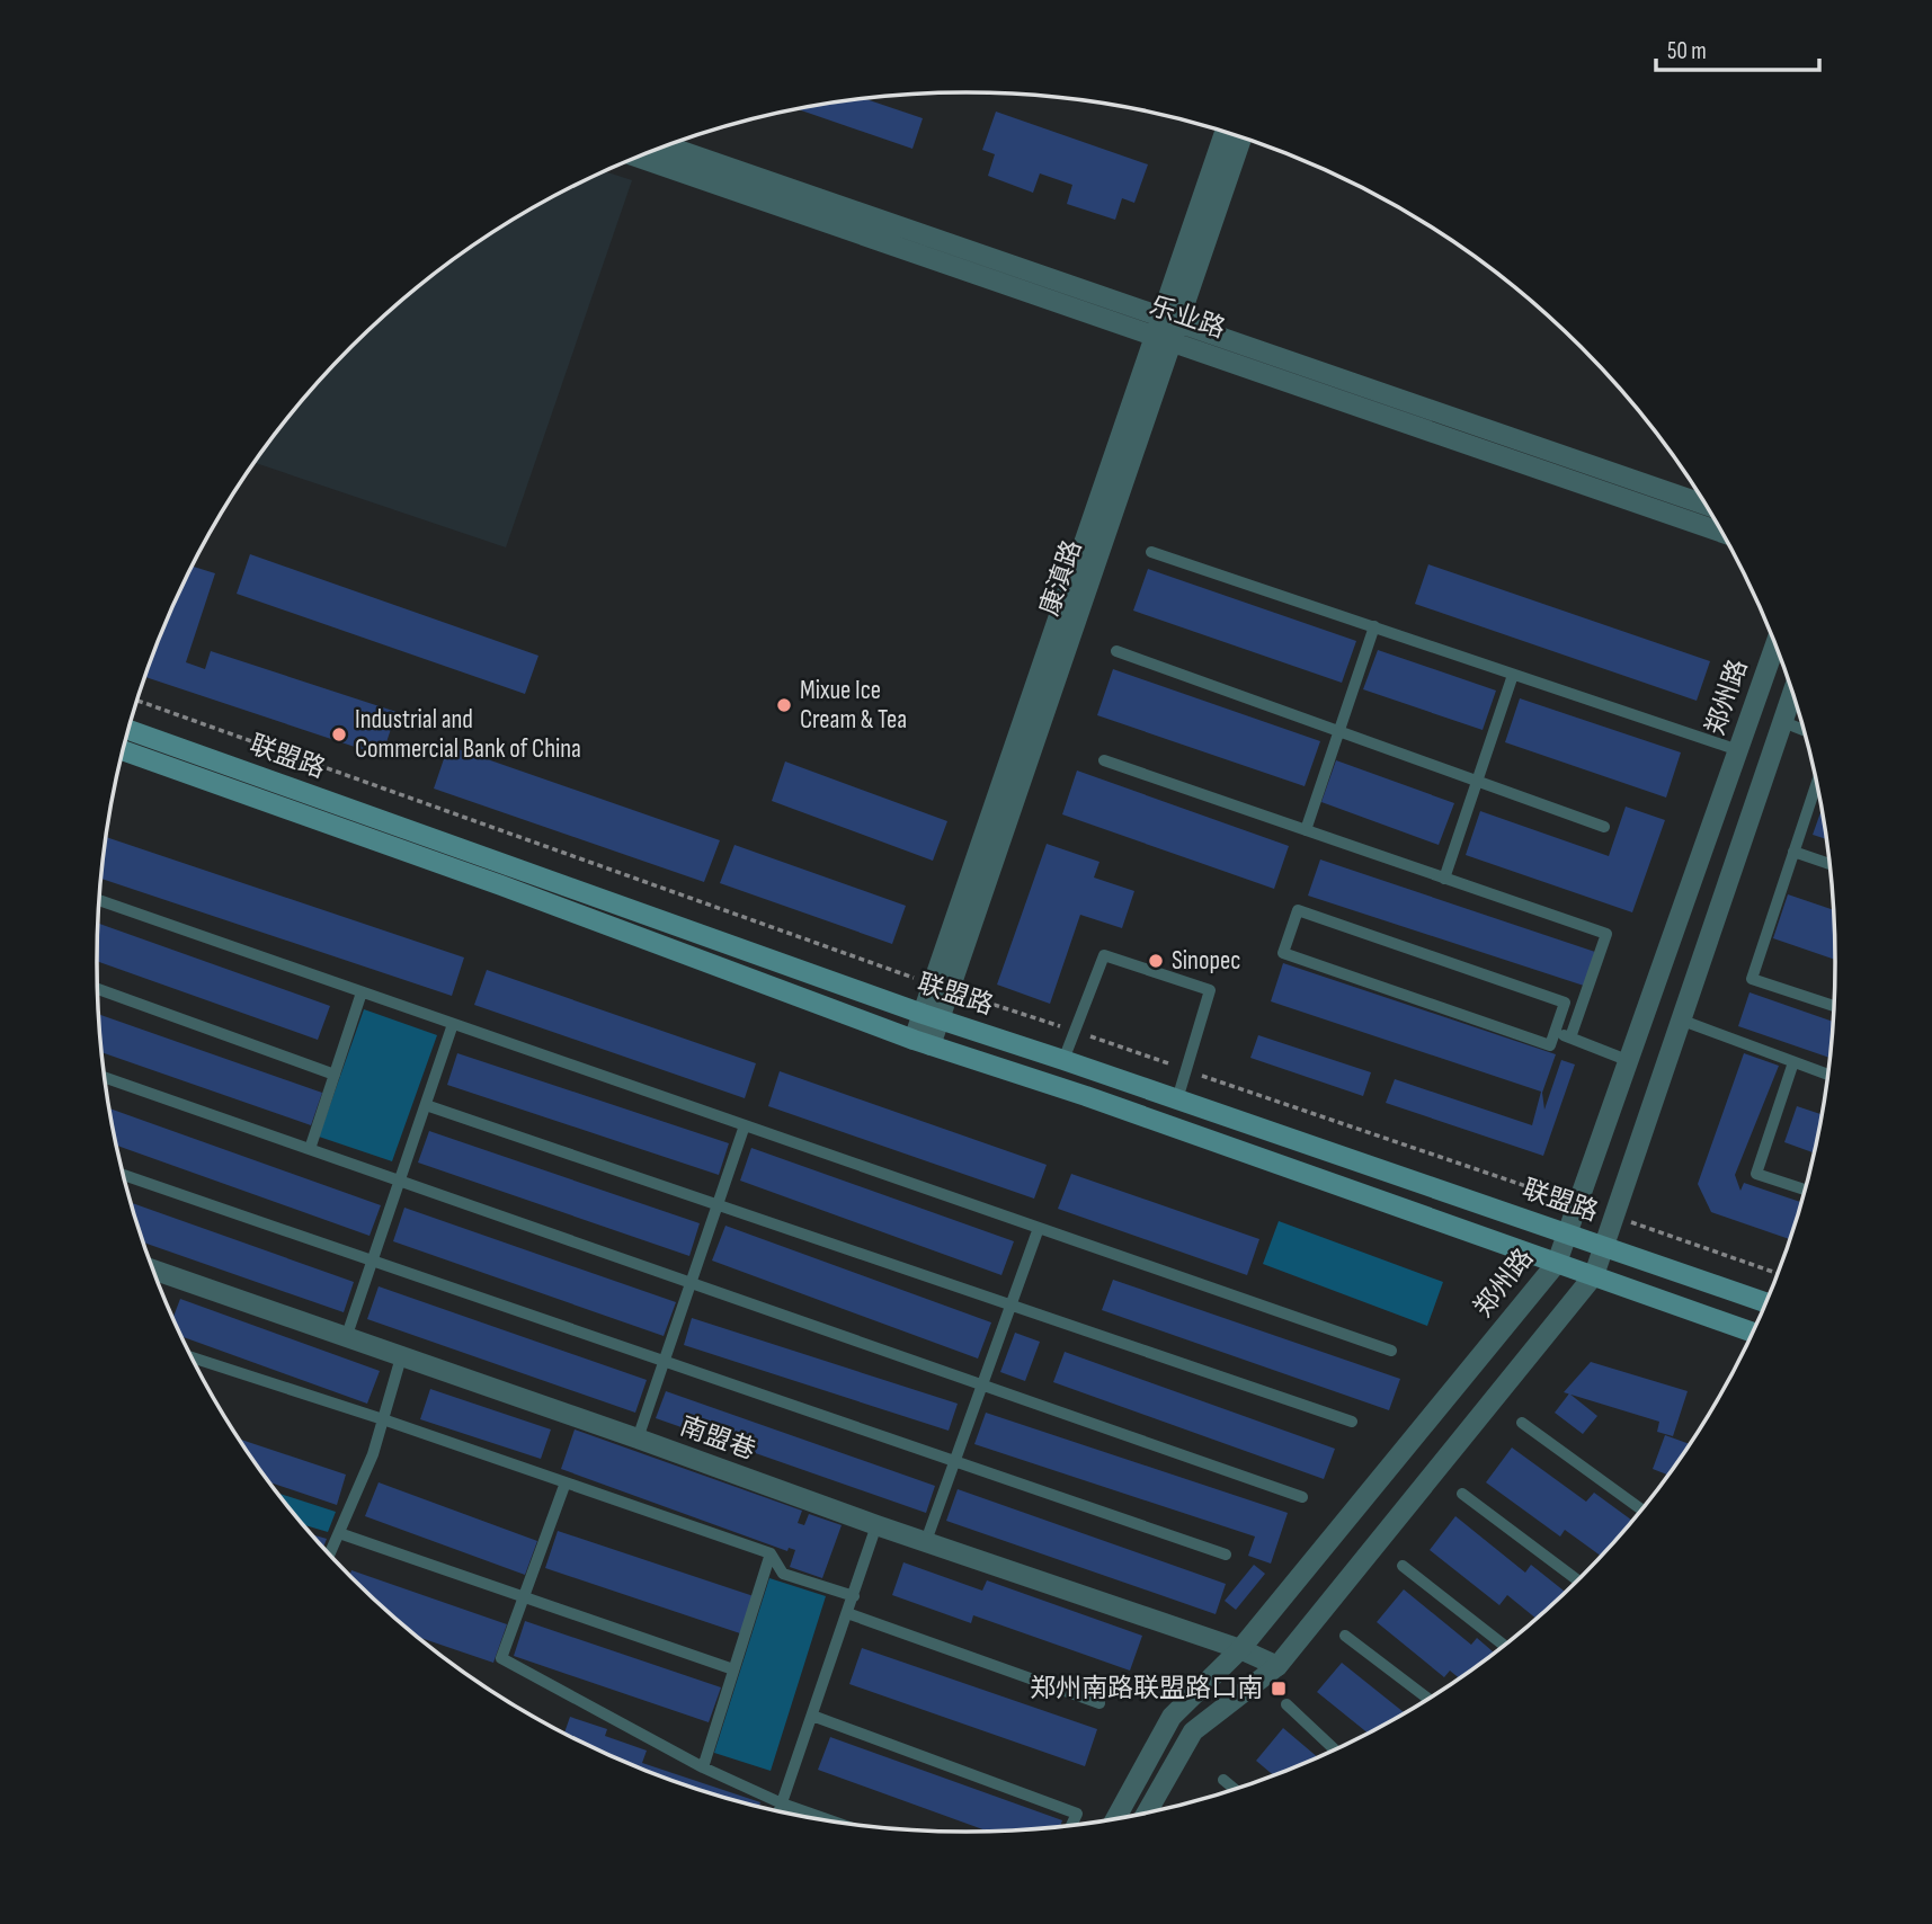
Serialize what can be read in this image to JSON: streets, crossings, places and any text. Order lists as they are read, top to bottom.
{
  "streets": {
    "main road": ["联盟路"],
    "street": [
      "乐业路",
      "康滇路",
      "郑州路",
      "南盟巷"
    ]
  },
  "crossings": [
    ["乐业路", "康滇路"],
    ["康滇路", "联盟路"],
    ["郑州路", "联盟路"],
    ["郑州路", "南盟巷"]
  ],
  "places": {
    "other": ["Mixue Ice Cream & Tea", "Industrial and Commercial Bank of China", "Sinopec"],
    "transit": ["郑州南路联盟路口南"]
  },
  "scale_bar": "50 m"
}
